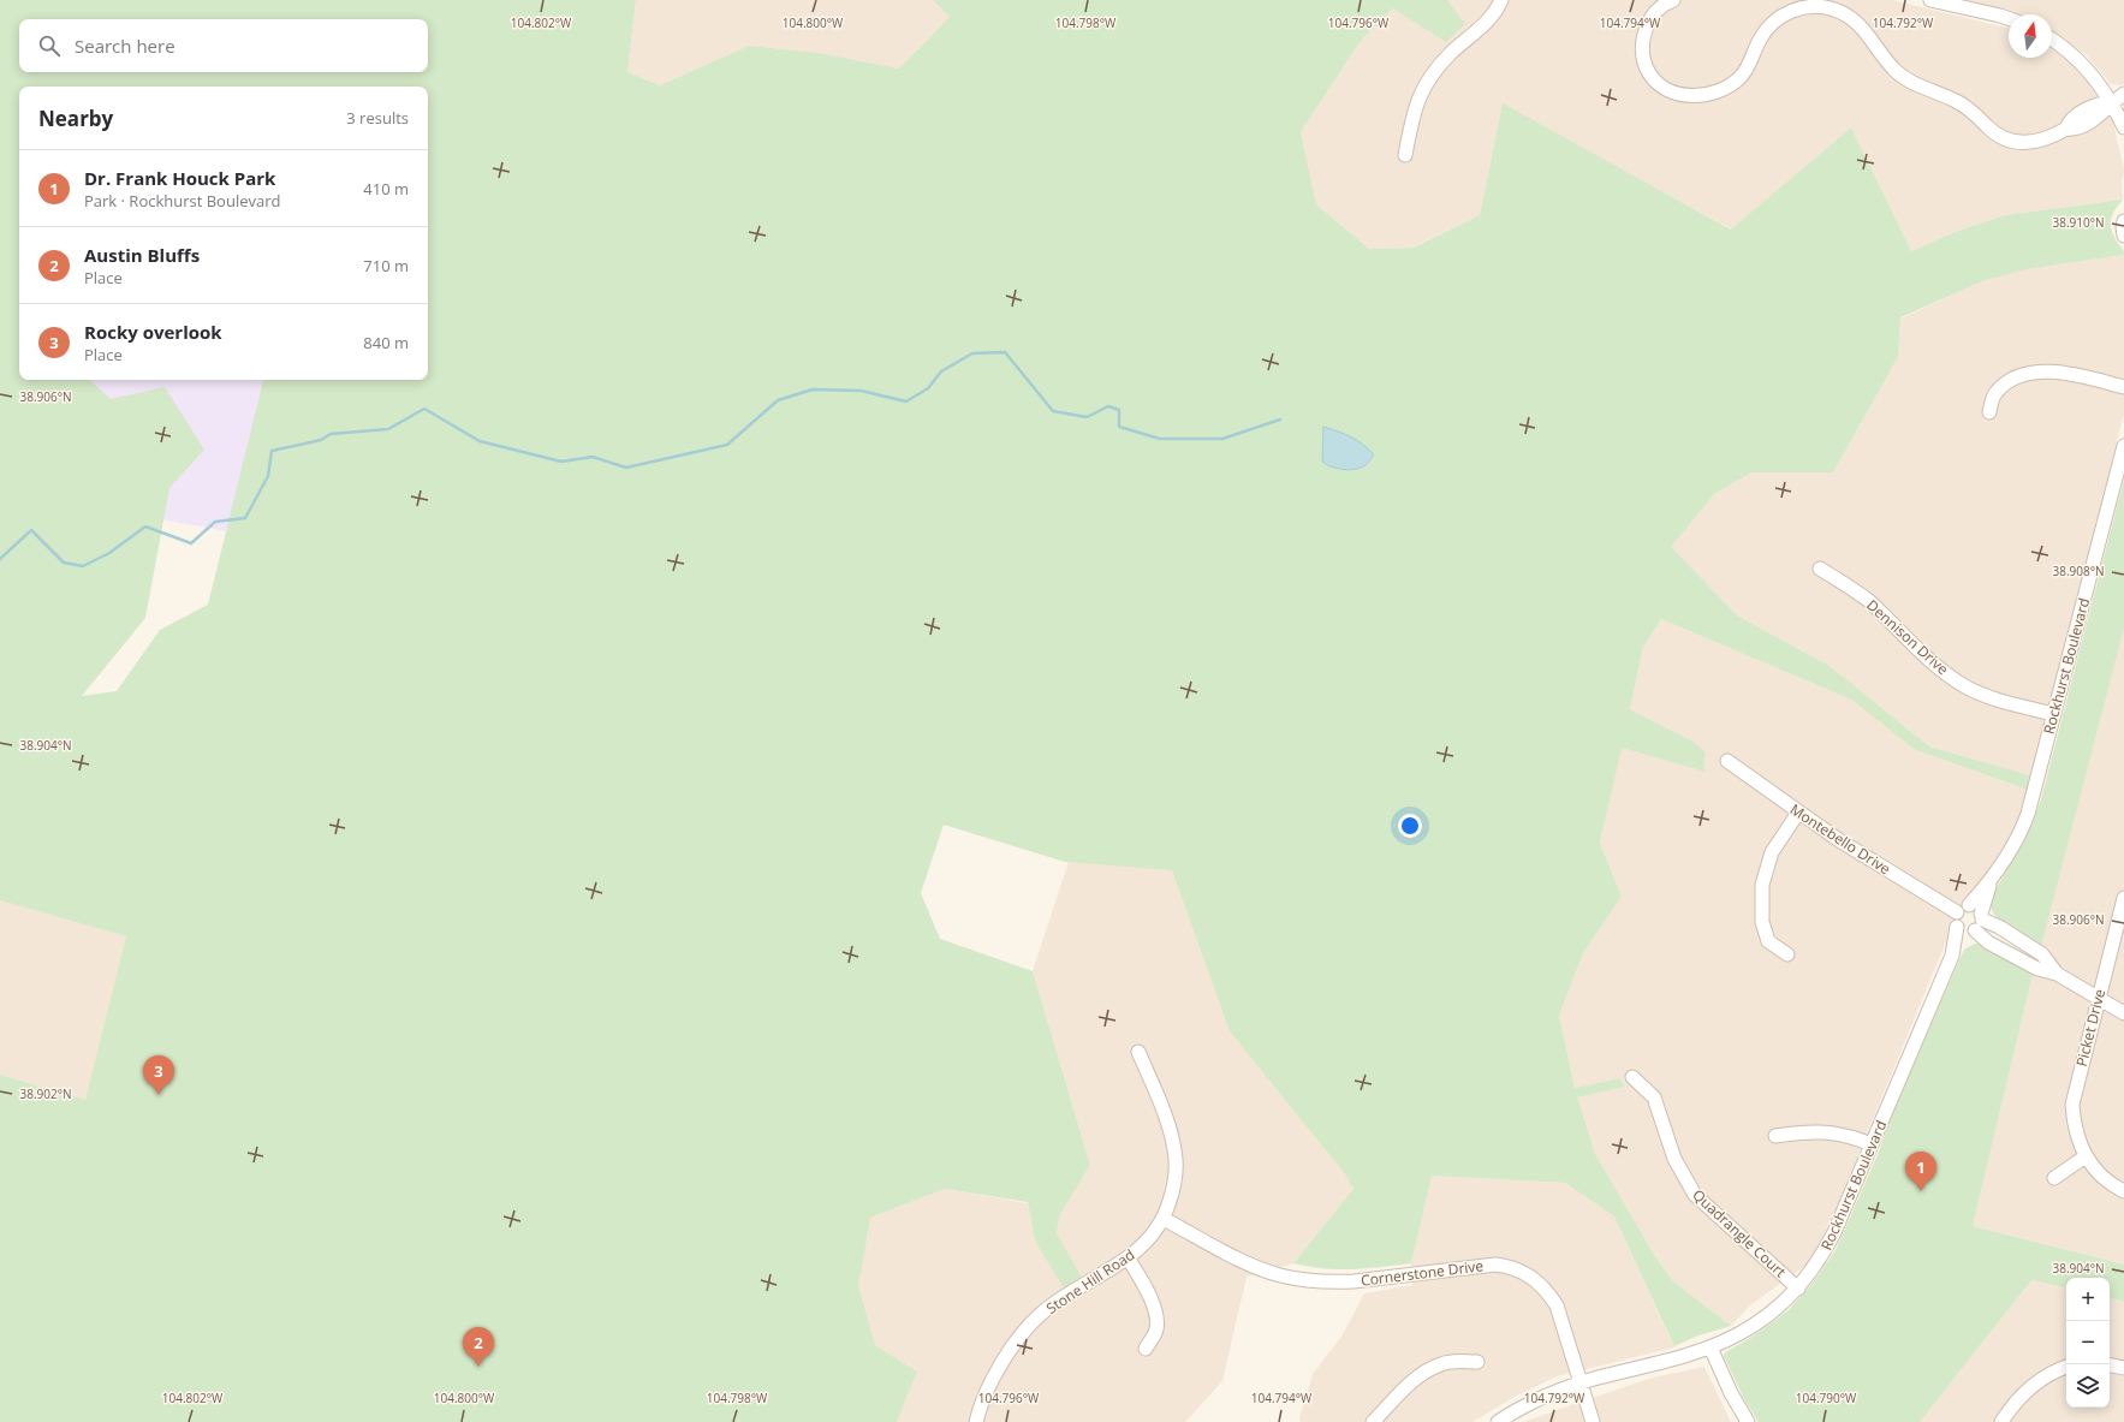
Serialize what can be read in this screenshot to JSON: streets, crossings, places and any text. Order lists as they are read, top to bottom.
{
  "streets": {
    "street": [
      "Dennison Drive",
      "Rockhurst Boulevard",
      "Montebello Drive",
      "Picket Drive",
      "Quadrangle Court",
      "Cornerstone Drive",
      "Stone Hill Road"
    ]
  },
  "crossings": [
    ["Dennison Drive", "Rockhurst Boulevard"],
    ["Rockhurst Boulevard", "Montebello Drive"],
    ["Rockhurst Boulevard", "Quadrangle Court"],
    ["Rockhurst Boulevard", "Cornerstone Drive"],
    ["Cornerstone Drive", "Stone Hill Road"]
  ],
  "north": "top",
  "page": {
    "search": "Search here",
    "heading": ["Nearby", "3 results"],
    "list": [
      {
        "mark": "1",
        "name": "Dr. Frank Houck Park",
        "note": "Park · Rockhurst Boulevard",
        "value": "410 m"
      },
      {
        "mark": "2",
        "name": "Austin Bluffs",
        "note": "Place",
        "value": "710 m"
      },
      {
        "mark": "3",
        "name": "Rocky overlook",
        "note": "Place",
        "value": "840 m"
      }
    ],
    "pins": ["3", "1", "2"],
    "map_buttons": ["+", "−"]
  },
  "coordinates": [
    "104.802°W",
    "104.800°W",
    "104.798°W",
    "104.796°W",
    "104.794°W",
    "104.792°W",
    "38.910°N",
    "38.906°N",
    "38.908°N",
    "38.904°N",
    "38.902°N",
    "104.790°W"
  ]
}
